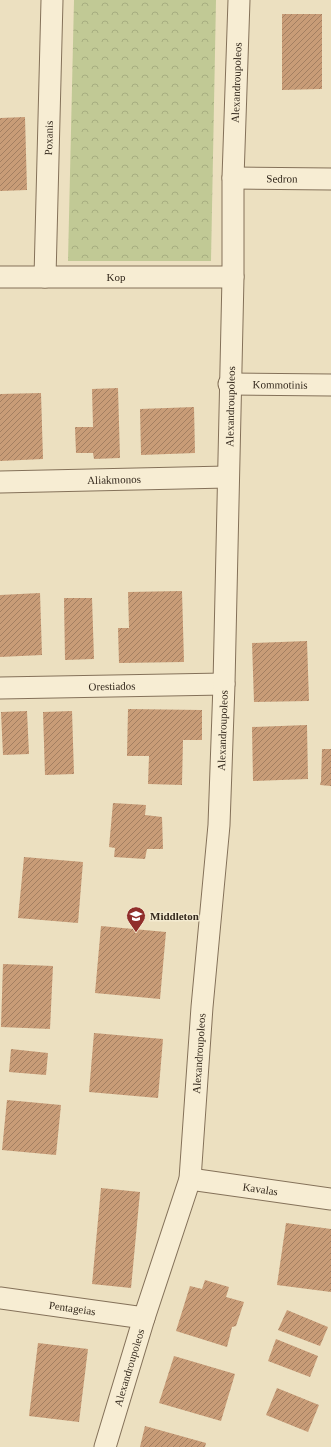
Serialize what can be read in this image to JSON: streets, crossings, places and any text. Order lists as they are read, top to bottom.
{
  "streets": {
    "street": [
      "Alexandroupoleos",
      "Poxanis",
      "Sedron",
      "Kop",
      "Kommotinis",
      "Aliakmonos",
      "Orestiados",
      "Kavalas",
      "Pentageias"
    ]
  },
  "crossings": [
    ["Alexandroupoleos", "Sedron"],
    ["Alexandroupoleos", "Kop"],
    ["Alexandroupoleos", "Kommotinis"],
    ["Alexandroupoleos", "Aliakmonos"],
    ["Alexandroupoleos", "Orestiados"],
    ["Alexandroupoleos", "Kavalas"],
    ["Alexandroupoleos", "Pentageias"],
    ["Poxanis", "Kop"]
  ],
  "places": {
    "school or university": ["Middleton"]
  }
}
